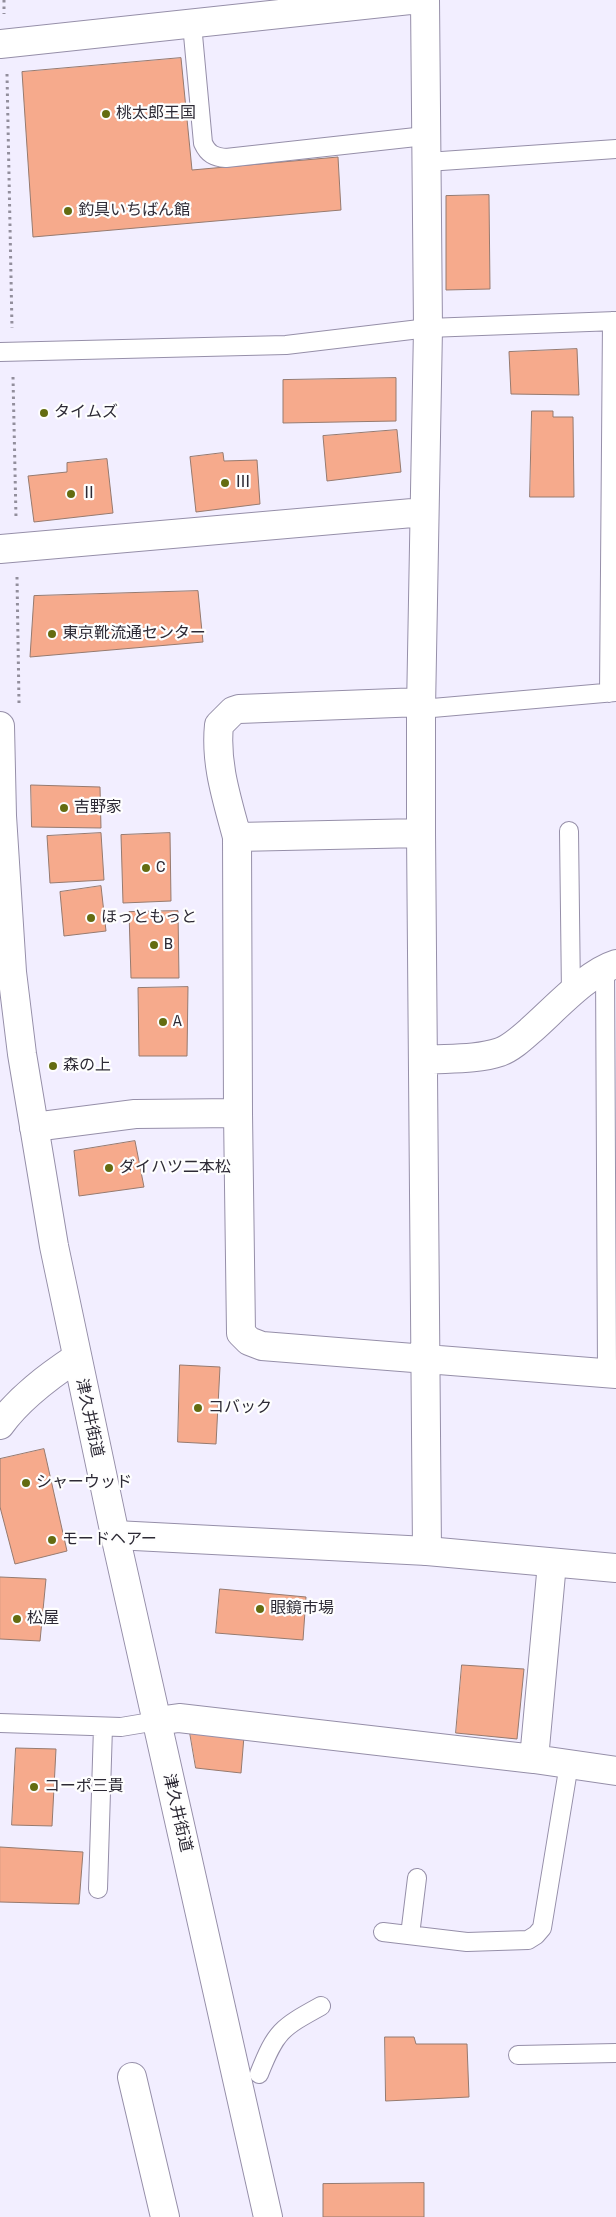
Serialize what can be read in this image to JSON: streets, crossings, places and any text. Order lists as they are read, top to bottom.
{
  "streets": {
    "main road": ["津久井街道"]
  },
  "places": [
    "桃太郎王国",
    "釣具いちばん館",
    "タイムズ",
    "Ⅲ",
    "Ⅱ",
    "東京靴流通センター",
    "吉野家",
    "C",
    "ほっともっと",
    "B",
    "A",
    "森の上",
    "ダイハツ二本松",
    "コバック",
    "シャーウッド",
    "モードヘアー",
    "眼鏡市場",
    "松屋",
    "コーポ三貴"
  ]
}
